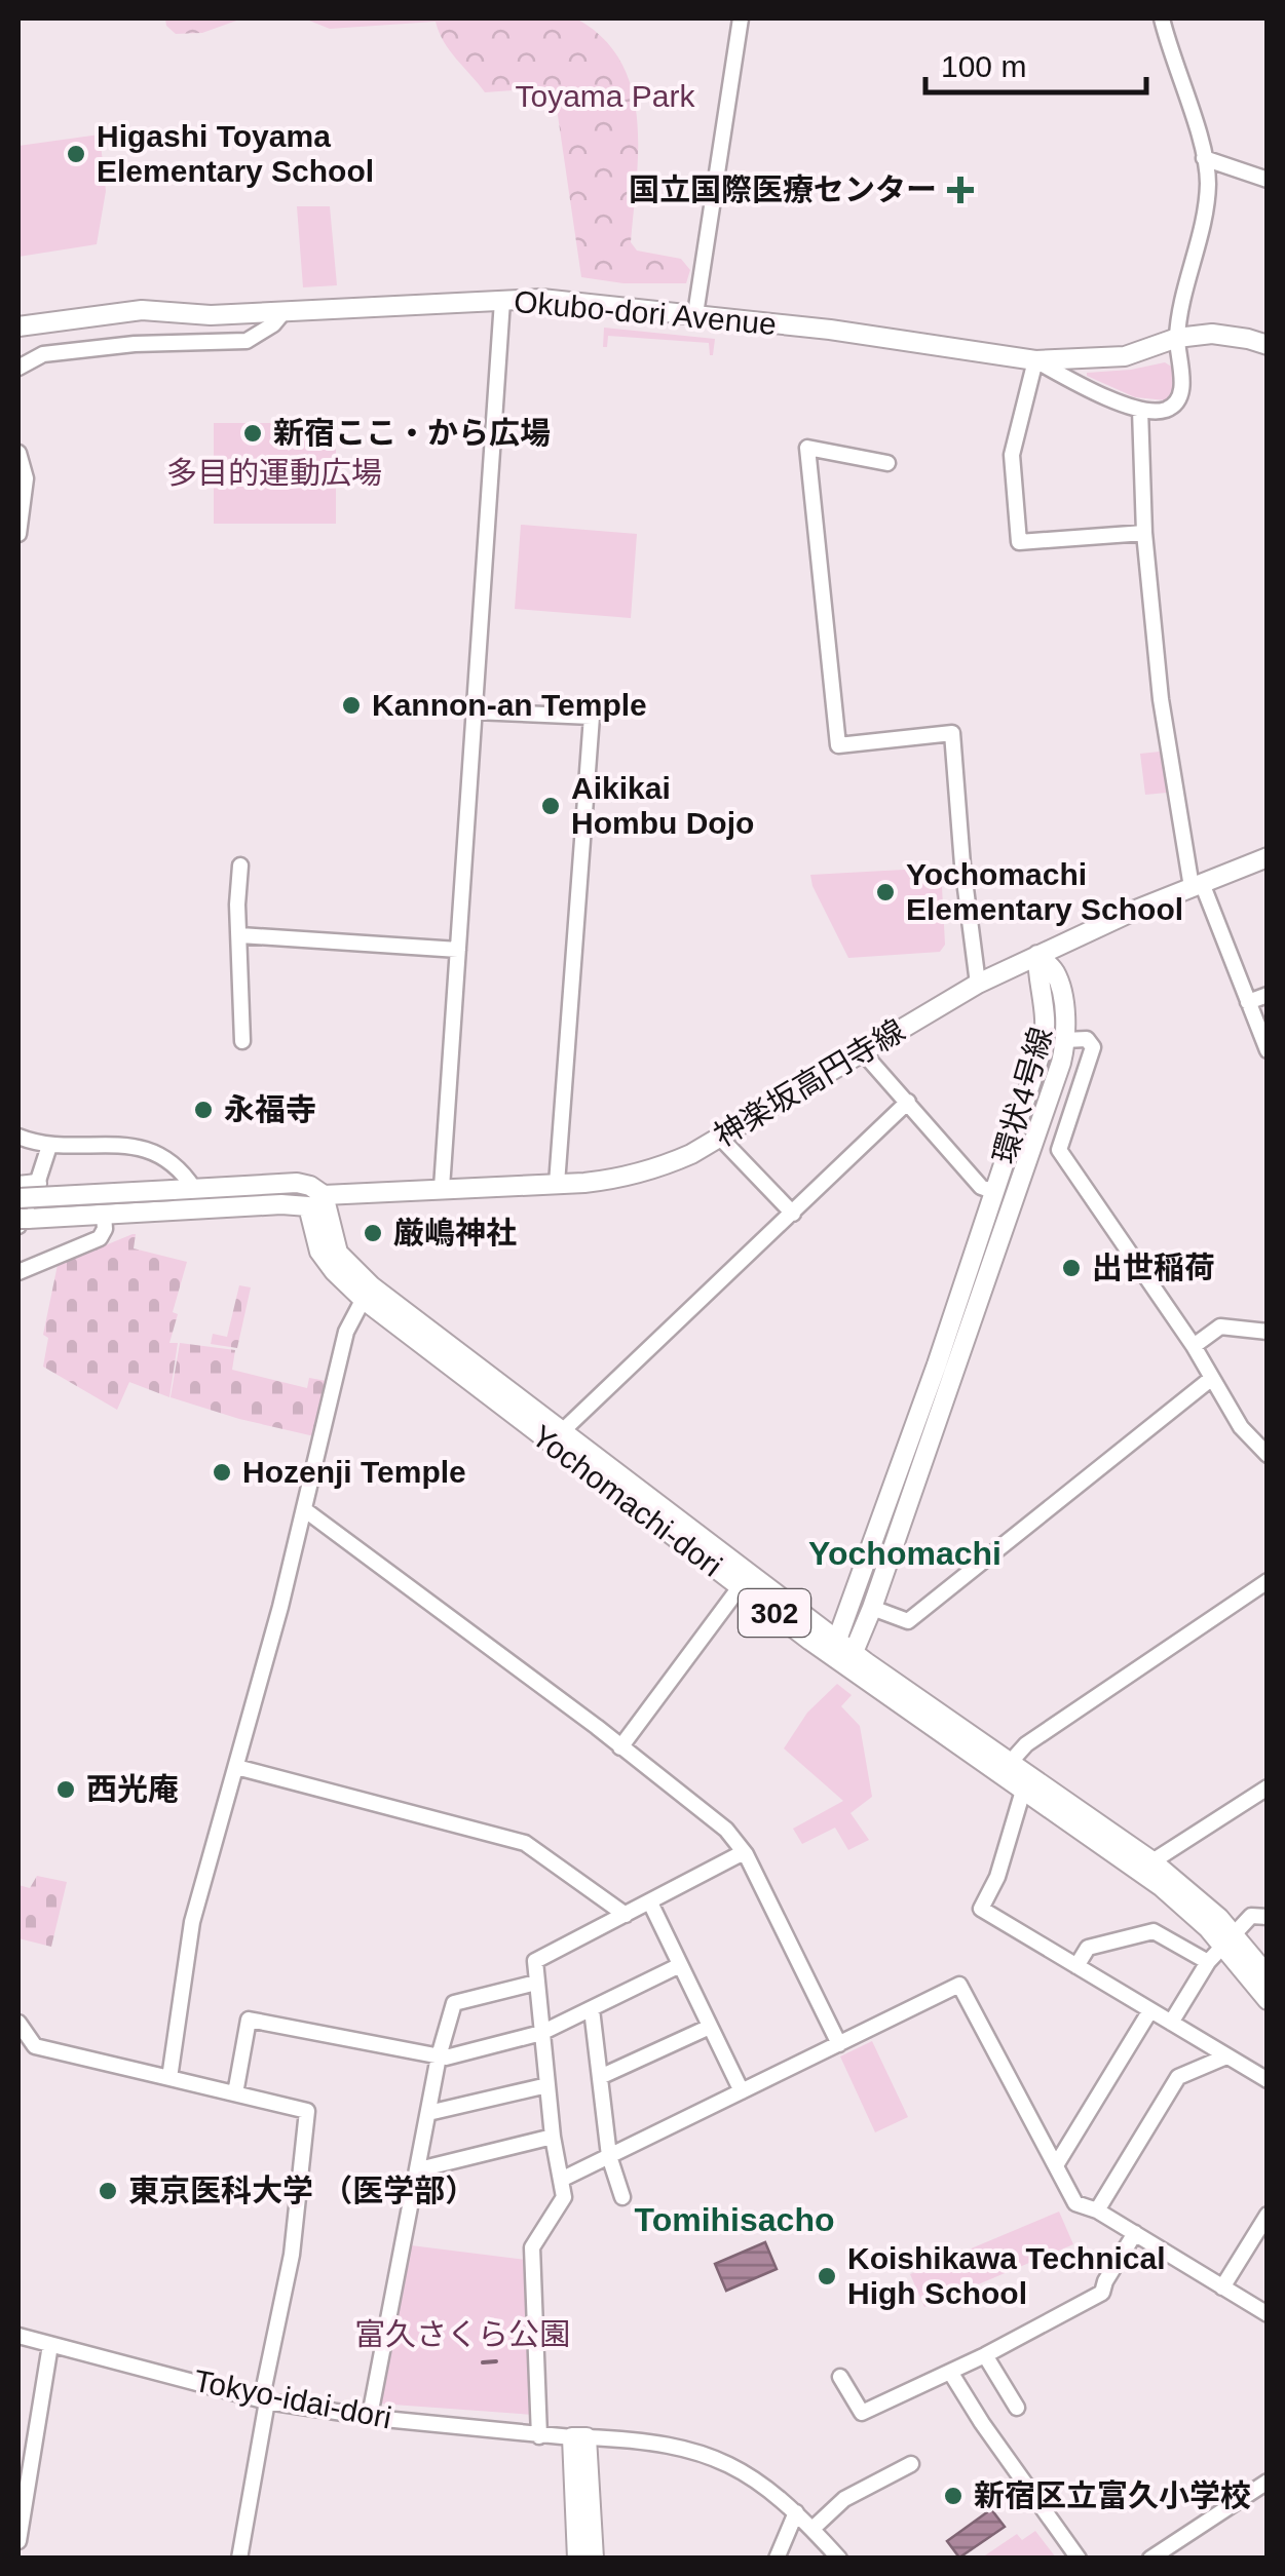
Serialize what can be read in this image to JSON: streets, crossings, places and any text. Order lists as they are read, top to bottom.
{
  "streets": {
    "main road": [
      "Okubo-dori Avenue",
      "神楽坂高円寺線",
      "環状4号線",
      "Yochomachi-dori",
      "302"
    ],
    "street": ["Tokyo-idai-dori"]
  },
  "crossings": [
    ["神楽坂高円寺線", "環状4号線"],
    ["神楽坂高円寺線", "Yochomachi-dori"],
    ["環状4号線", "Yochomachi-dori"]
  ],
  "districts": ["Yochomachi", "Tomihisacho"],
  "parks": ["Toyama Park", "多目的運動広場", "富久さくら公園"],
  "places": {
    "other": [
      "Higashi Toyama Elementary School",
      "新宿ここ・から広場",
      "Kannon-an Temple",
      "Aikikai Hombu Dojo",
      "Yochomachi Elementary School",
      "永福寺",
      "厳嶋神社",
      "出世稲荷",
      "Hozenji Temple",
      "西光庵",
      "東京医科大学 （医学部）",
      "Koishikawa Technical High School",
      "新宿区立富久小学校"
    ],
    "health": ["国立国際医療センター"]
  },
  "scale_bar": "100 m"
}
